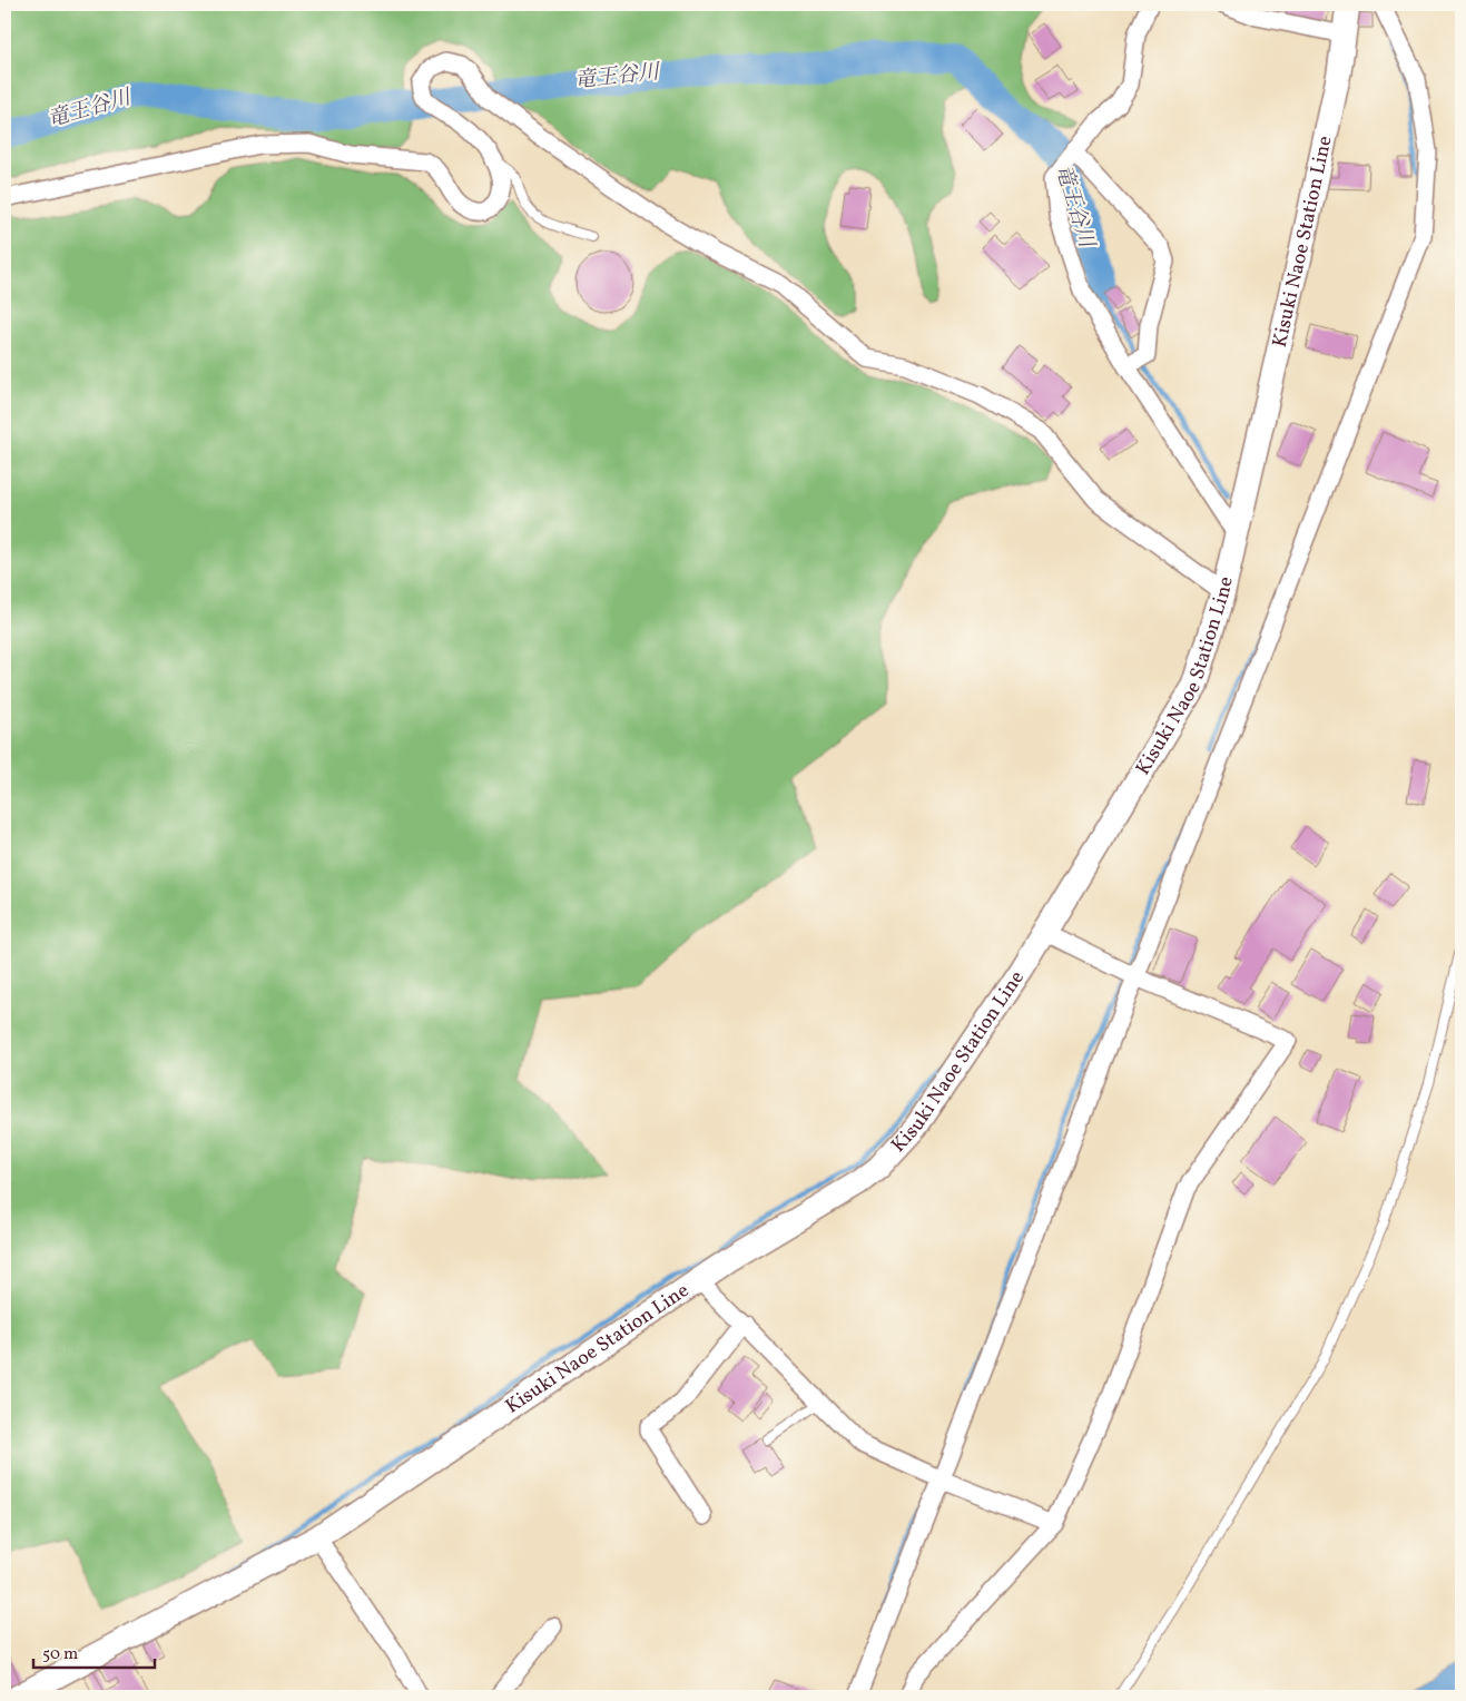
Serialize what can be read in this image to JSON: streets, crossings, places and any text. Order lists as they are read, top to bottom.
{
  "streets": {
    "main road": ["Kisuki Naoe Station Line"]
  },
  "water": ["竜王谷川"],
  "scale_bar": "50 m"
}
